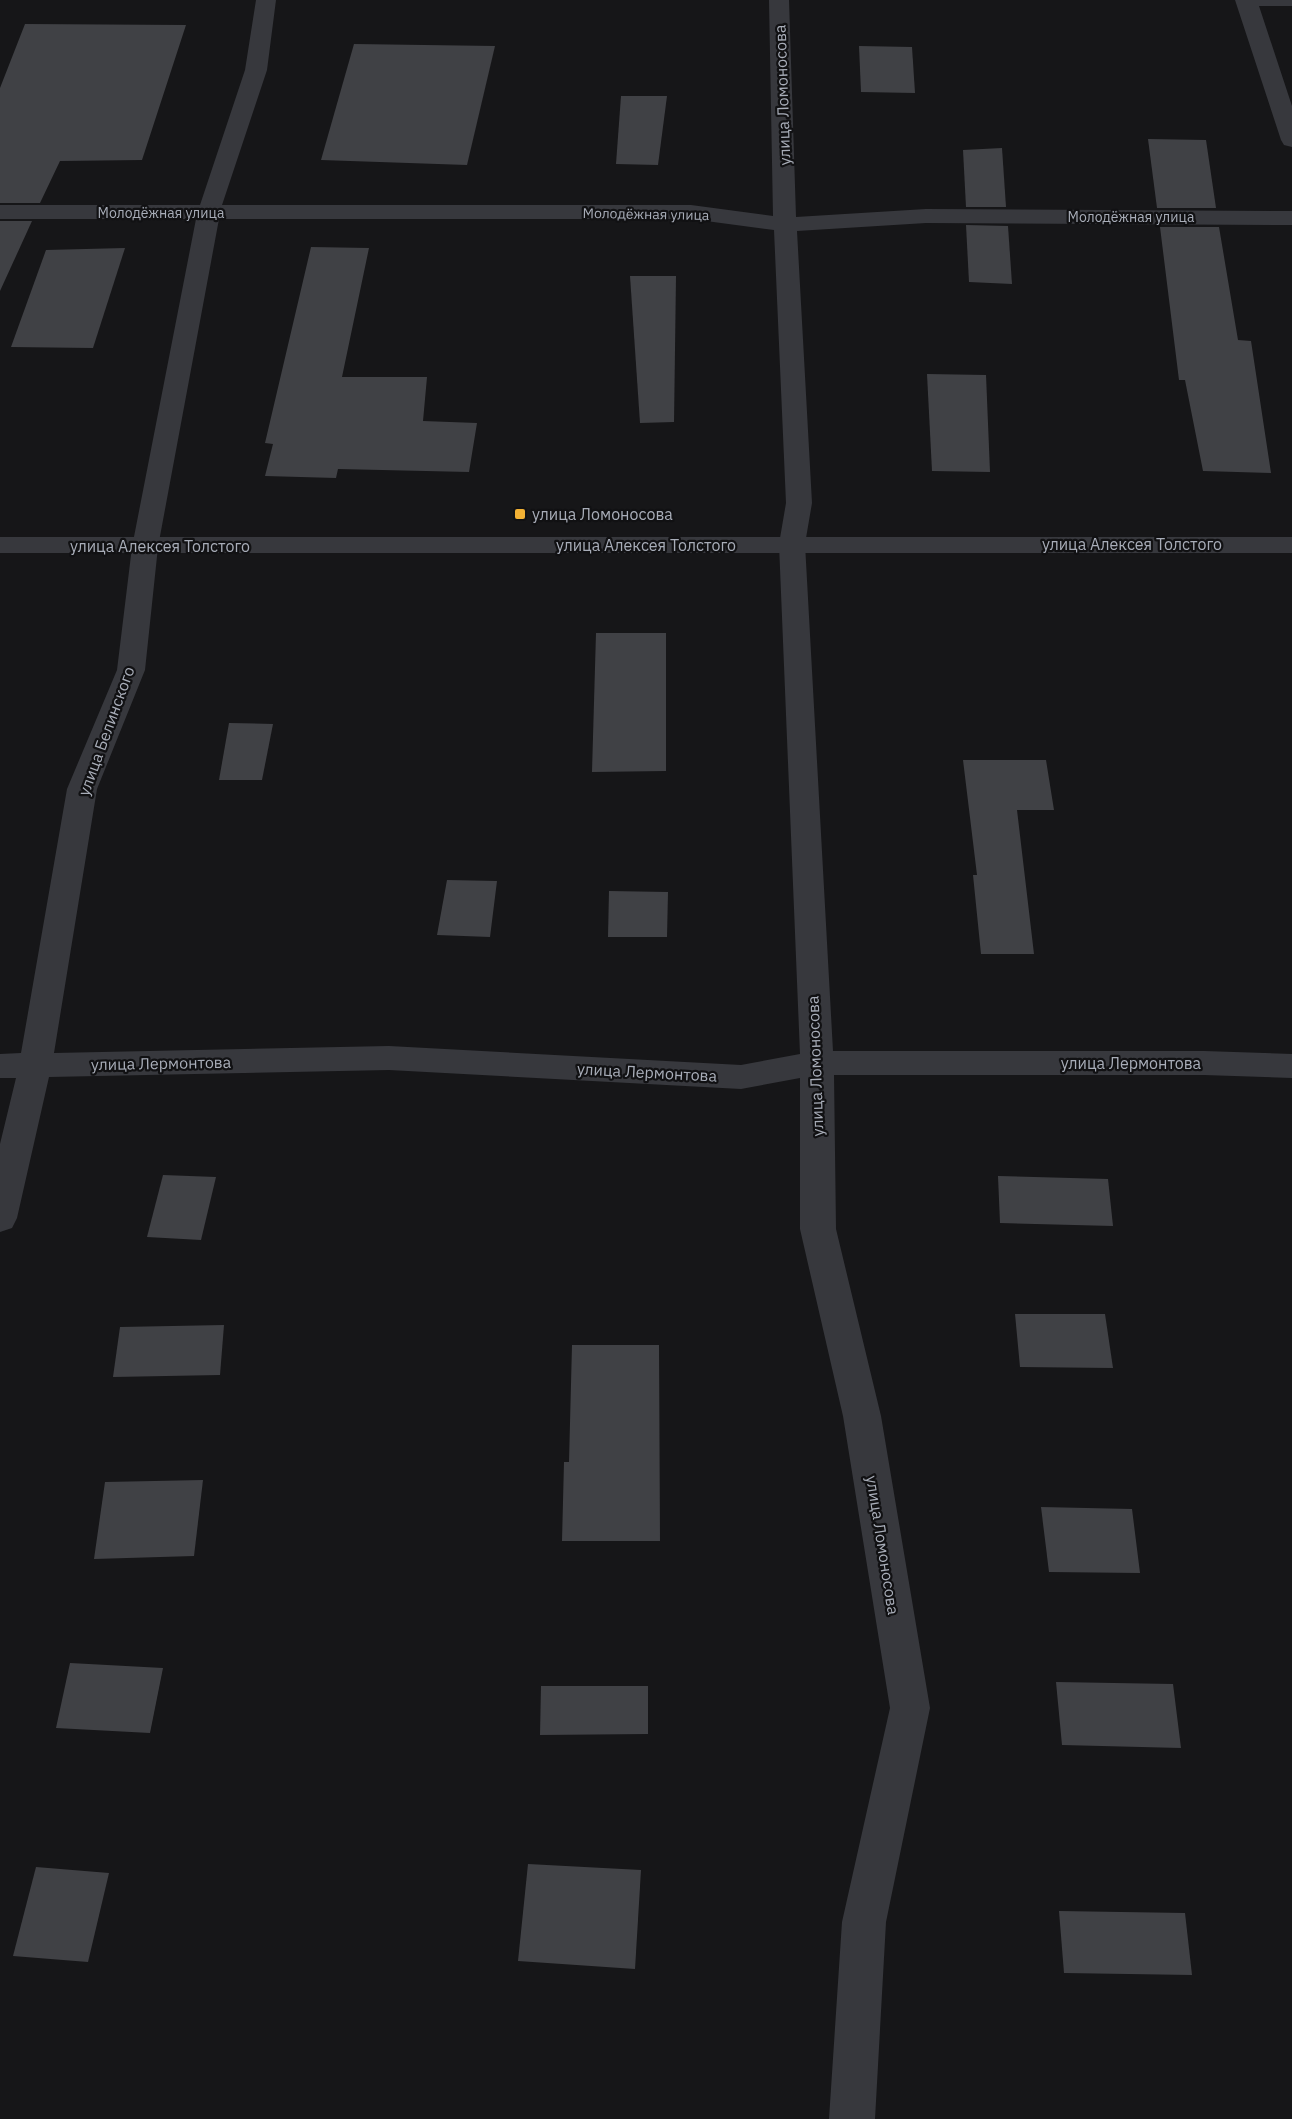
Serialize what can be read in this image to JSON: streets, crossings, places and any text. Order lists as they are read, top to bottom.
{
  "streets": {
    "street": [
      "улица Ломоносова",
      "Молодёжная улица",
      "улица Алексея Толстого",
      "улица Белинского",
      "улица Лермонтова"
    ]
  },
  "crossings": [
    ["улица Ломоносова", "Молодёжная улица"],
    ["улица Ломоносова", "улица Алексея Толстого"],
    ["улица Ломоносова", "улица Лермонтова"],
    ["Молодёжная улица", "улица Белинского"],
    ["улица Алексея Толстого", "улица Белинского"],
    ["улица Белинского", "улица Лермонтова"]
  ],
  "places": {
    "transit": ["улица Ломоносова"]
  }
}
